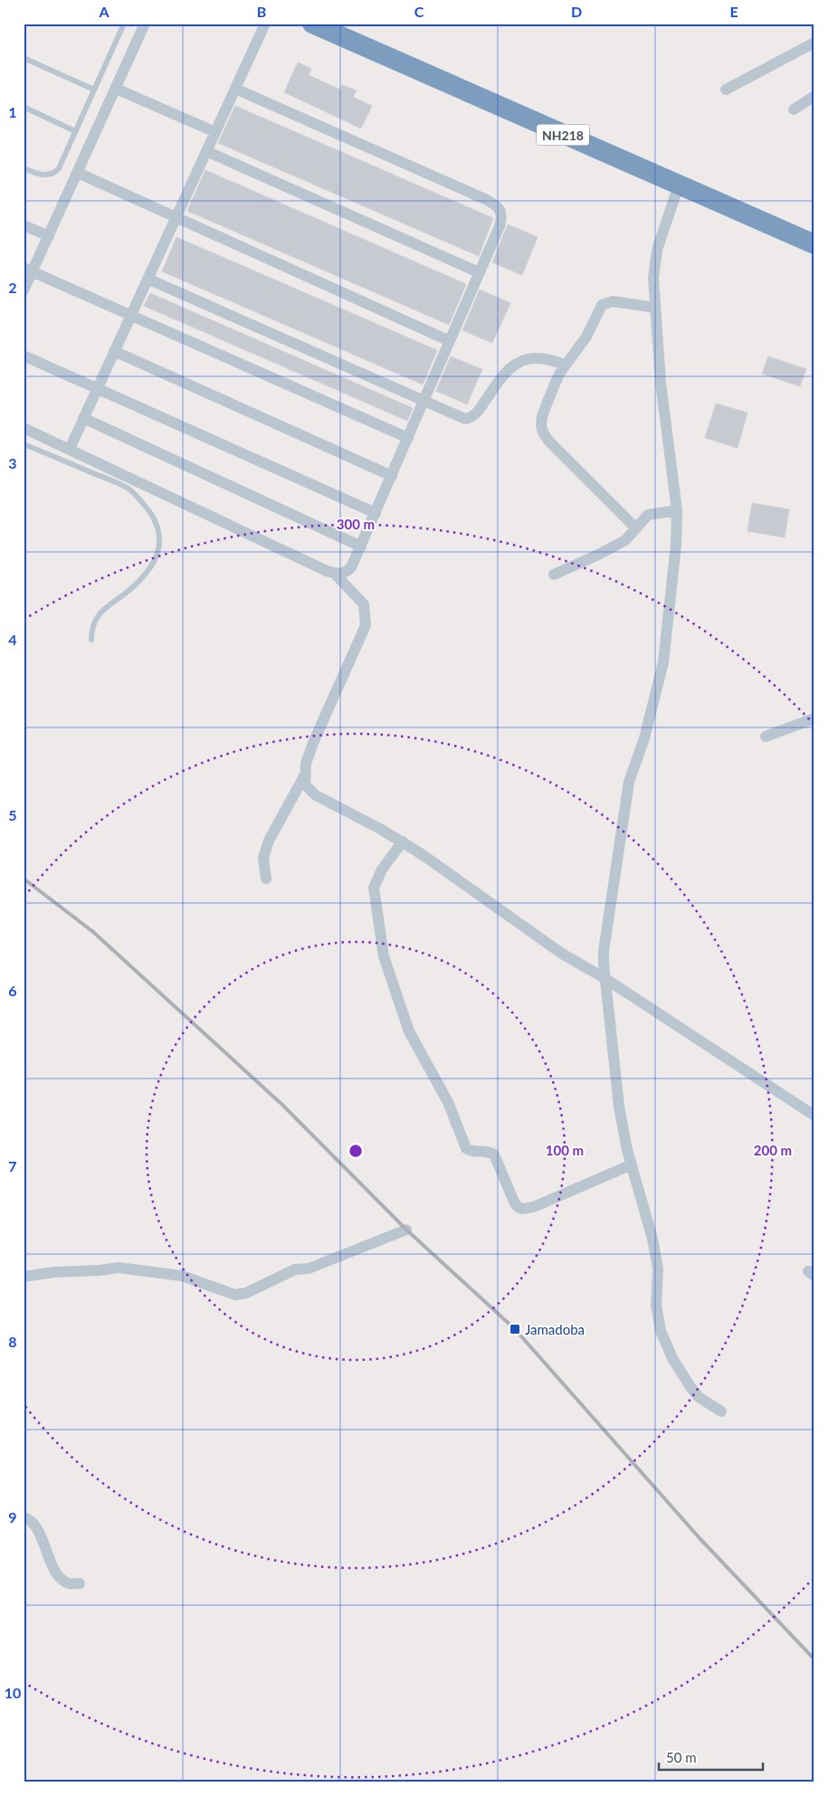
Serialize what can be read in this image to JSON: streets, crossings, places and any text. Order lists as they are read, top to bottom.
{
  "streets": {
    "highway": ["NH218"]
  },
  "places": {
    "transit": ["Jamadoba"]
  },
  "scale_bar": "50 m",
  "grid": {
    "columns": [
      "A",
      "B",
      "C",
      "D",
      "E"
    ],
    "rows": [
      "1",
      "2",
      "3",
      "4",
      "5",
      "6",
      "7",
      "8",
      "9",
      "10"
    ]
  },
  "rings": ["300 m", "100 m", "200 m"]
}
